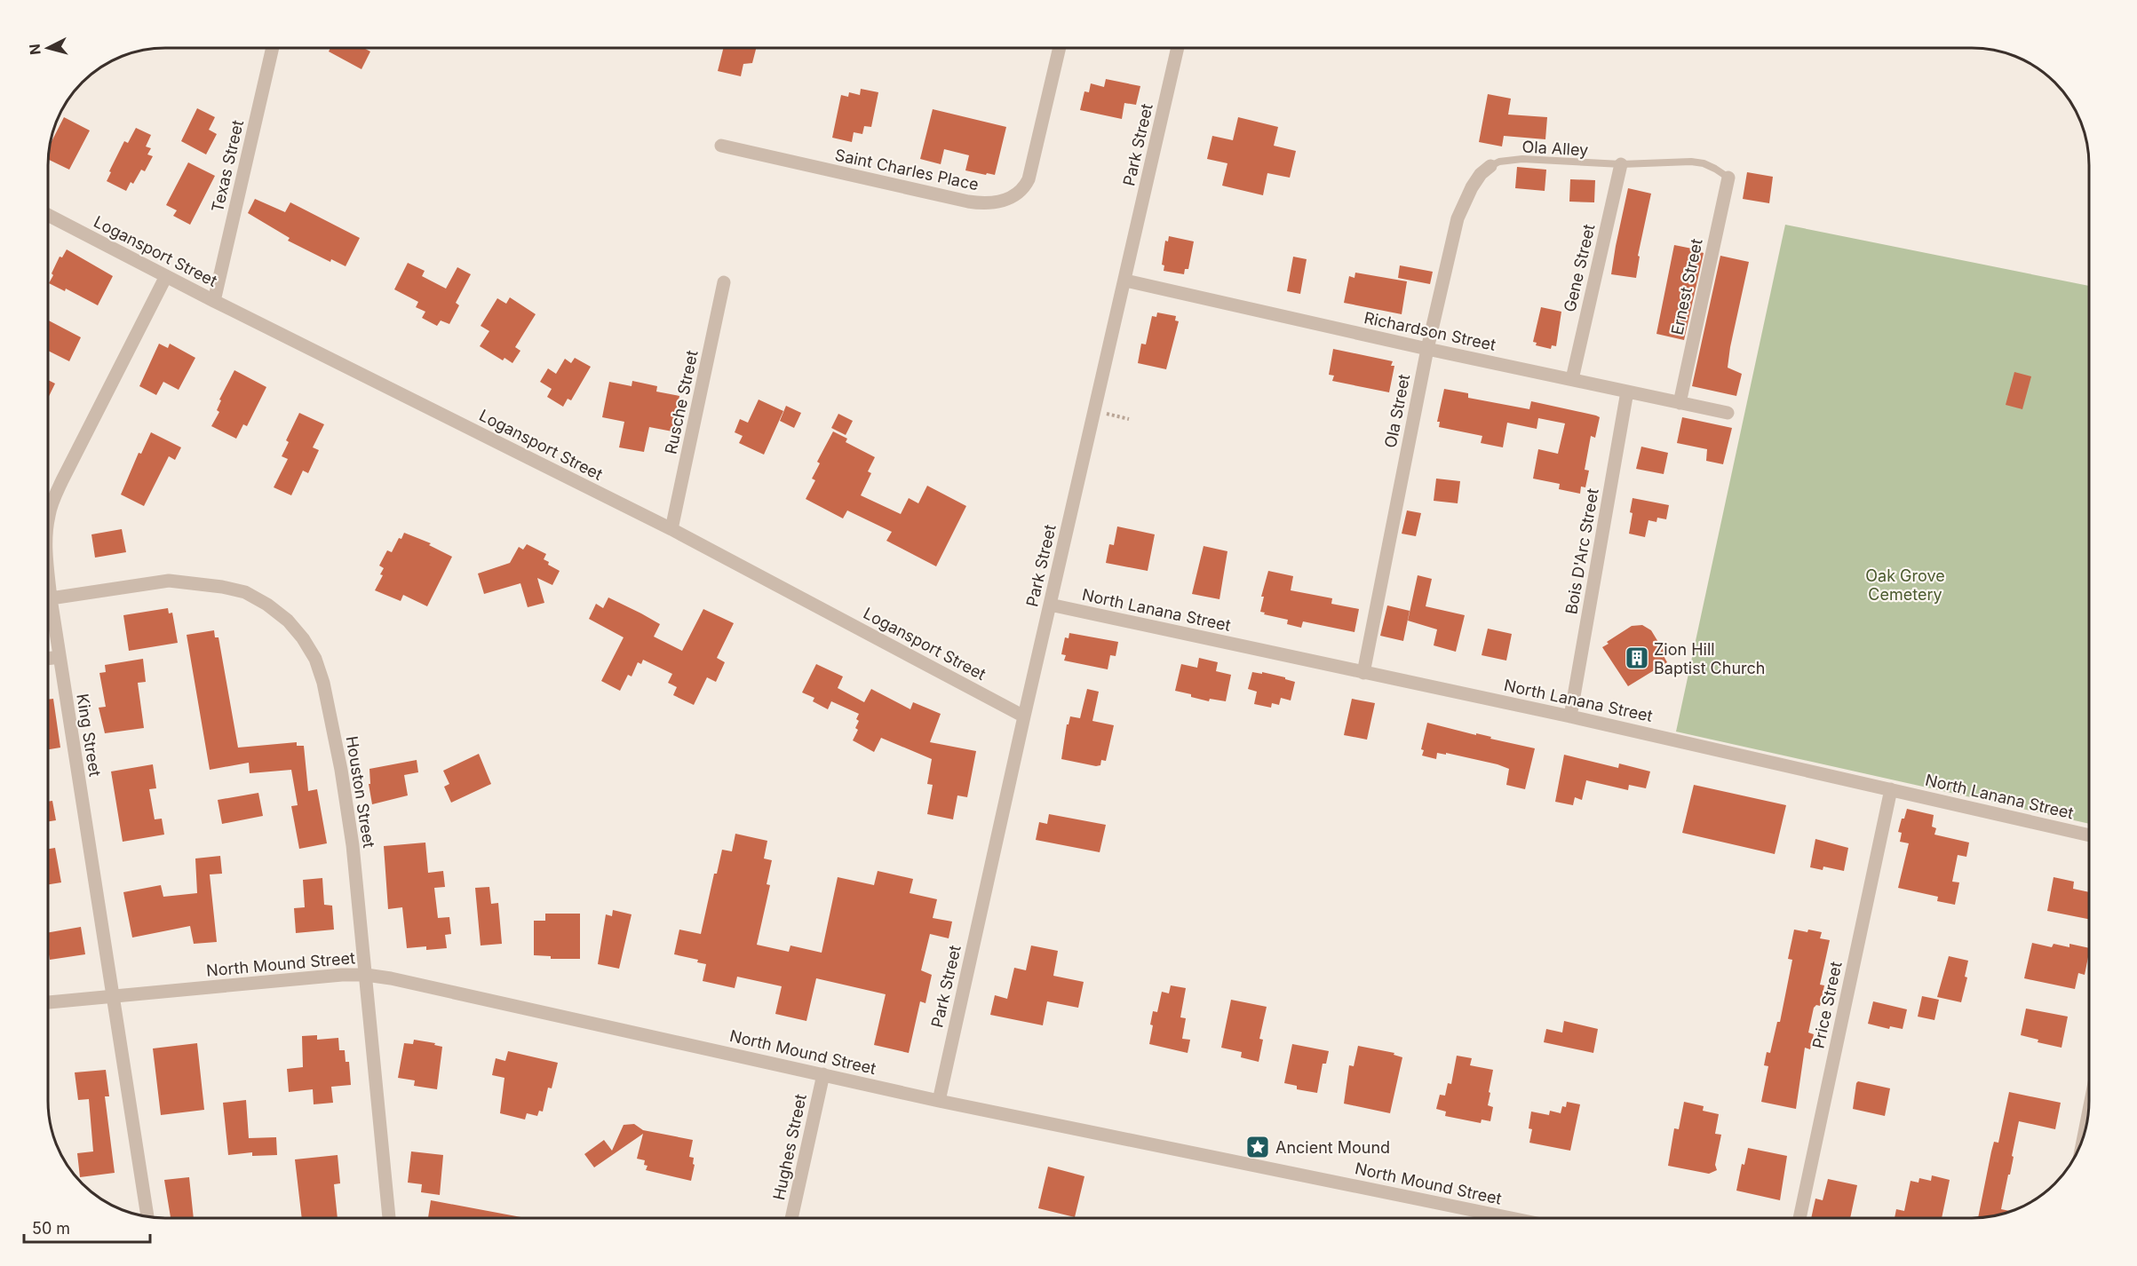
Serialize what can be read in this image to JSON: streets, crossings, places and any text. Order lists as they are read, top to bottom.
{
  "streets": {
    "street": [
      "Park Street",
      "Texas Street",
      "Saint Charles Place",
      "Logansport Street",
      "Gene Street",
      "Ernest Street",
      "Richardson Street",
      "Rusche Street",
      "Ola Street",
      "Bois D'Arc Street",
      "North Lanana Street",
      "King Street",
      "Houston Street",
      "North Mound Street",
      "Price Street",
      "Hughes Street"
    ],
    "lane": ["Ola Alley"]
  },
  "crossings": [
    ["Park Street", "Logansport Street"],
    ["Park Street", "Richardson Street"],
    ["Park Street", "North Lanana Street"],
    ["Park Street", "North Mound Street"],
    ["Ola Alley", "Gene Street"],
    ["Ola Alley", "Ernest Street"],
    ["Ola Alley", "Ola Street"],
    ["Texas Street", "Logansport Street"],
    ["Logansport Street", "Rusche Street"],
    ["Logansport Street", "King Street"],
    ["Gene Street", "Richardson Street"],
    ["Ernest Street", "Richardson Street"],
    ["Richardson Street", "Ola Street"],
    ["Richardson Street", "Bois D'Arc Street"],
    ["Ola Street", "North Lanana Street"],
    ["Bois D'Arc Street", "North Lanana Street"],
    ["North Lanana Street", "Price Street"],
    ["King Street", "Houston Street"],
    ["King Street", "North Mound Street"],
    ["Houston Street", "North Mound Street"],
    ["North Mound Street", "Hughes Street"]
  ],
  "parks": ["Oak Grove Cemetery"],
  "places": {
    "building": ["Zion Hill Baptist Church"],
    "place": ["Ancient Mound"]
  },
  "scale_bar": "50 m",
  "north": "left"
}
